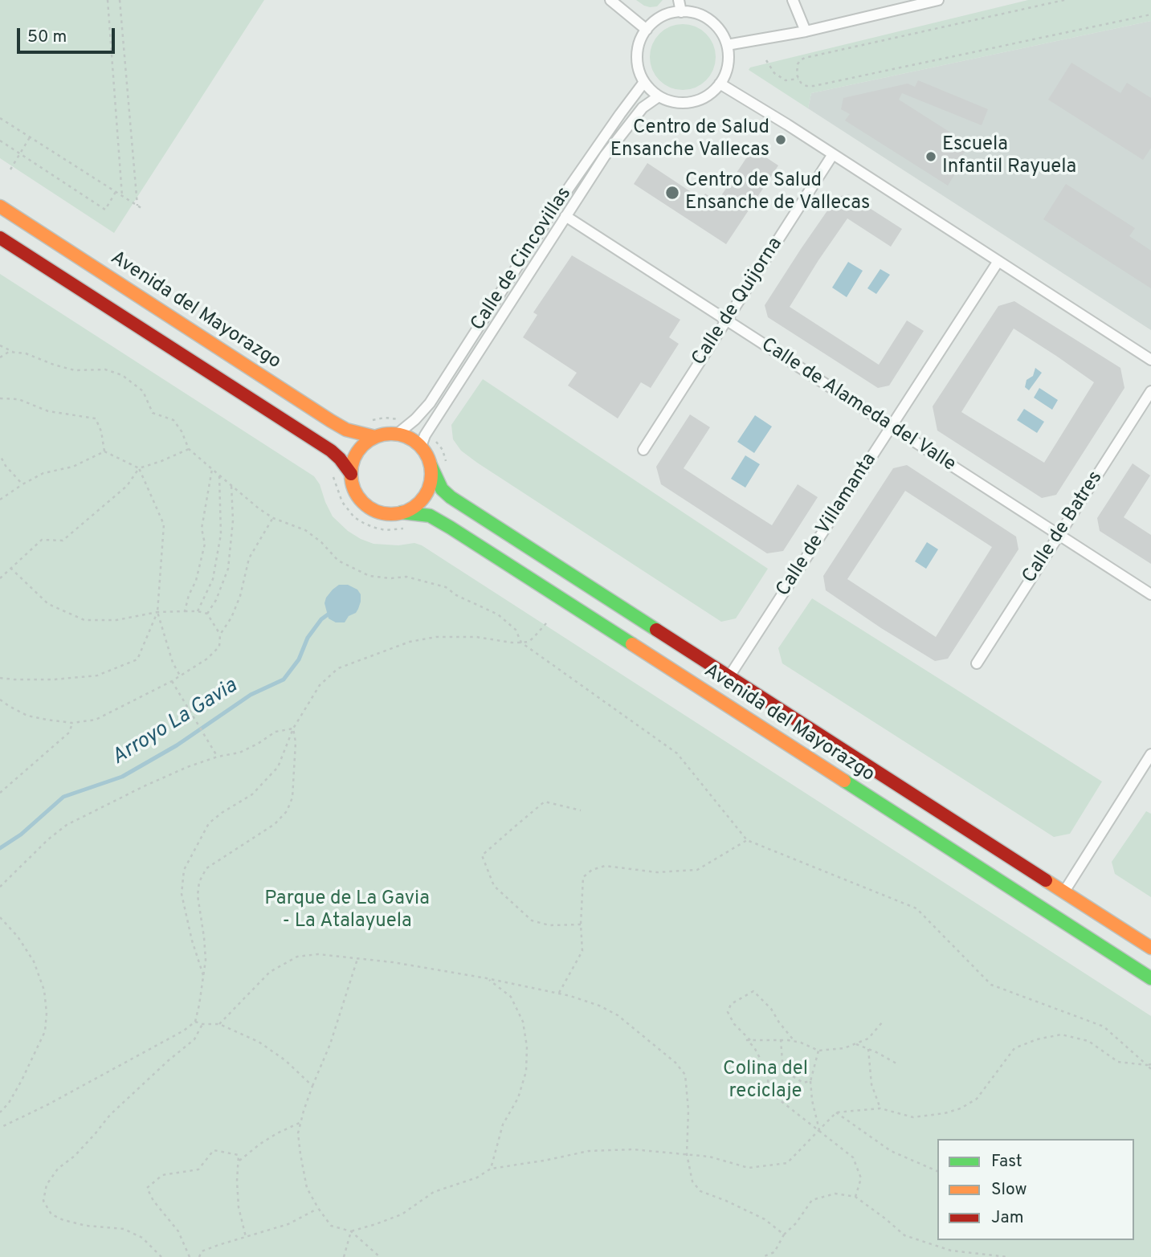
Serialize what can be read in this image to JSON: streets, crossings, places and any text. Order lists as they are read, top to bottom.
{
  "streets": {
    "main road": ["Avenida del Mayorazgo"],
    "street": [
      "Calle de Cincovillas",
      "Calle de Quijorna",
      "Calle de Alameda del Valle",
      "Calle de Villamanta",
      "Calle de Batres"
    ]
  },
  "crossings": [
    ["Calle de Cincovillas", "Avenida del Mayorazgo"],
    ["Calle de Cincovillas", "Calle de Alameda del Valle"],
    ["Calle de Quijorna", "Calle de Alameda del Valle"],
    ["Avenida del Mayorazgo", "Calle de Villamanta"],
    ["Calle de Alameda del Valle", "Calle de Villamanta"],
    ["Calle de Alameda del Valle", "Calle de Batres"]
  ],
  "water": ["Arroyo La Gavia"],
  "parks": ["Parque de La Gavia - La Atalayuela", "Colina del reciclaje"],
  "places": ["Centro de Salud Ensanche Vallecas", "Escuela Infantil Rayuela", "Centro de Salud Ensanche de Vallecas"],
  "legend": ["Fast", "Slow", "Jam"],
  "scale_bar": "50 m"
}
